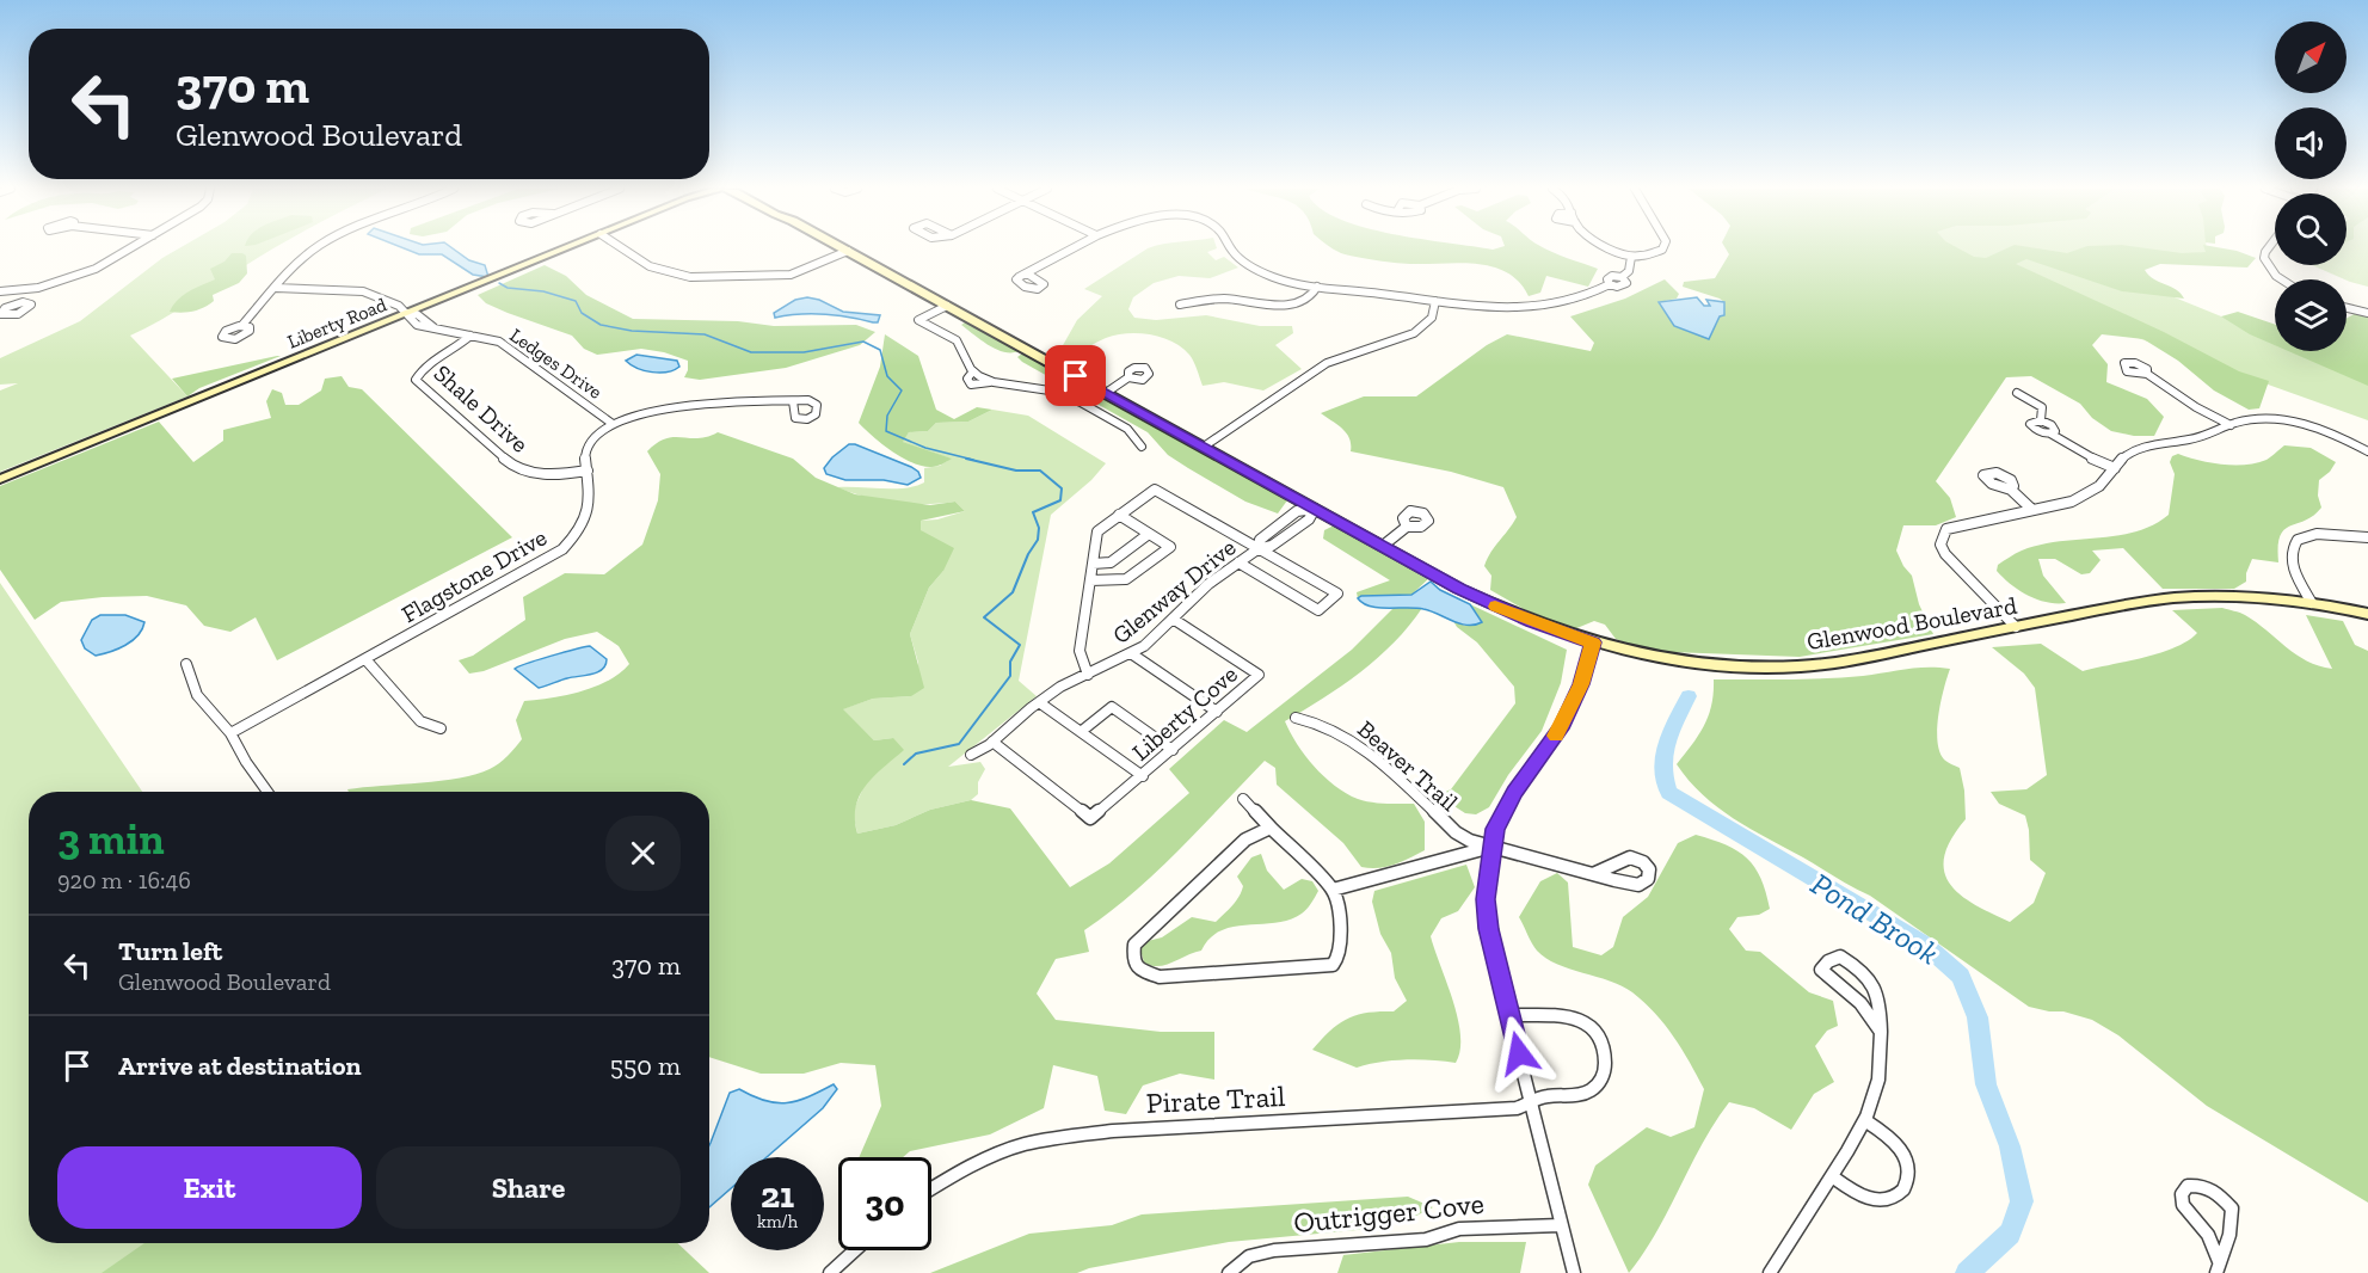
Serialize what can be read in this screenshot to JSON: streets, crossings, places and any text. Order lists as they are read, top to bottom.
{
  "streets": {
    "street": [
      "Liberty Road",
      "Ledges Drive",
      "Shale Drive",
      "Flagstone Drive",
      "Glenway Drive",
      "Glenwood Boulevard",
      "Liberty Cove",
      "Beaver Trail",
      "Pirate Trail",
      "Outrigger Cove"
    ]
  },
  "crossings": [
    ["Liberty Road", "Ledges Drive"],
    ["Ledges Drive", "Shale Drive"],
    ["Ledges Drive", "Flagstone Drive"],
    ["Shale Drive", "Flagstone Drive"],
    ["Glenway Drive", "Glenwood Boulevard"],
    ["Glenway Drive", "Liberty Cove"]
  ],
  "water": ["Pond Brook"],
  "north": "top right",
  "page": {
    "turn": ["370 m", "Glenwood Boulevard"],
    "heading": ["3 min", "920 m · 16:46"],
    "list": [
      {
        "name": "Turn left",
        "note": "Glenwood Boulevard",
        "value": "370 m"
      },
      {
        "name": "Arrive at destination",
        "value": "550 m"
      }
    ],
    "buttons": ["Exit", "Share"],
    "speed": "21 km/h",
    "limit": "30"
  }
}
